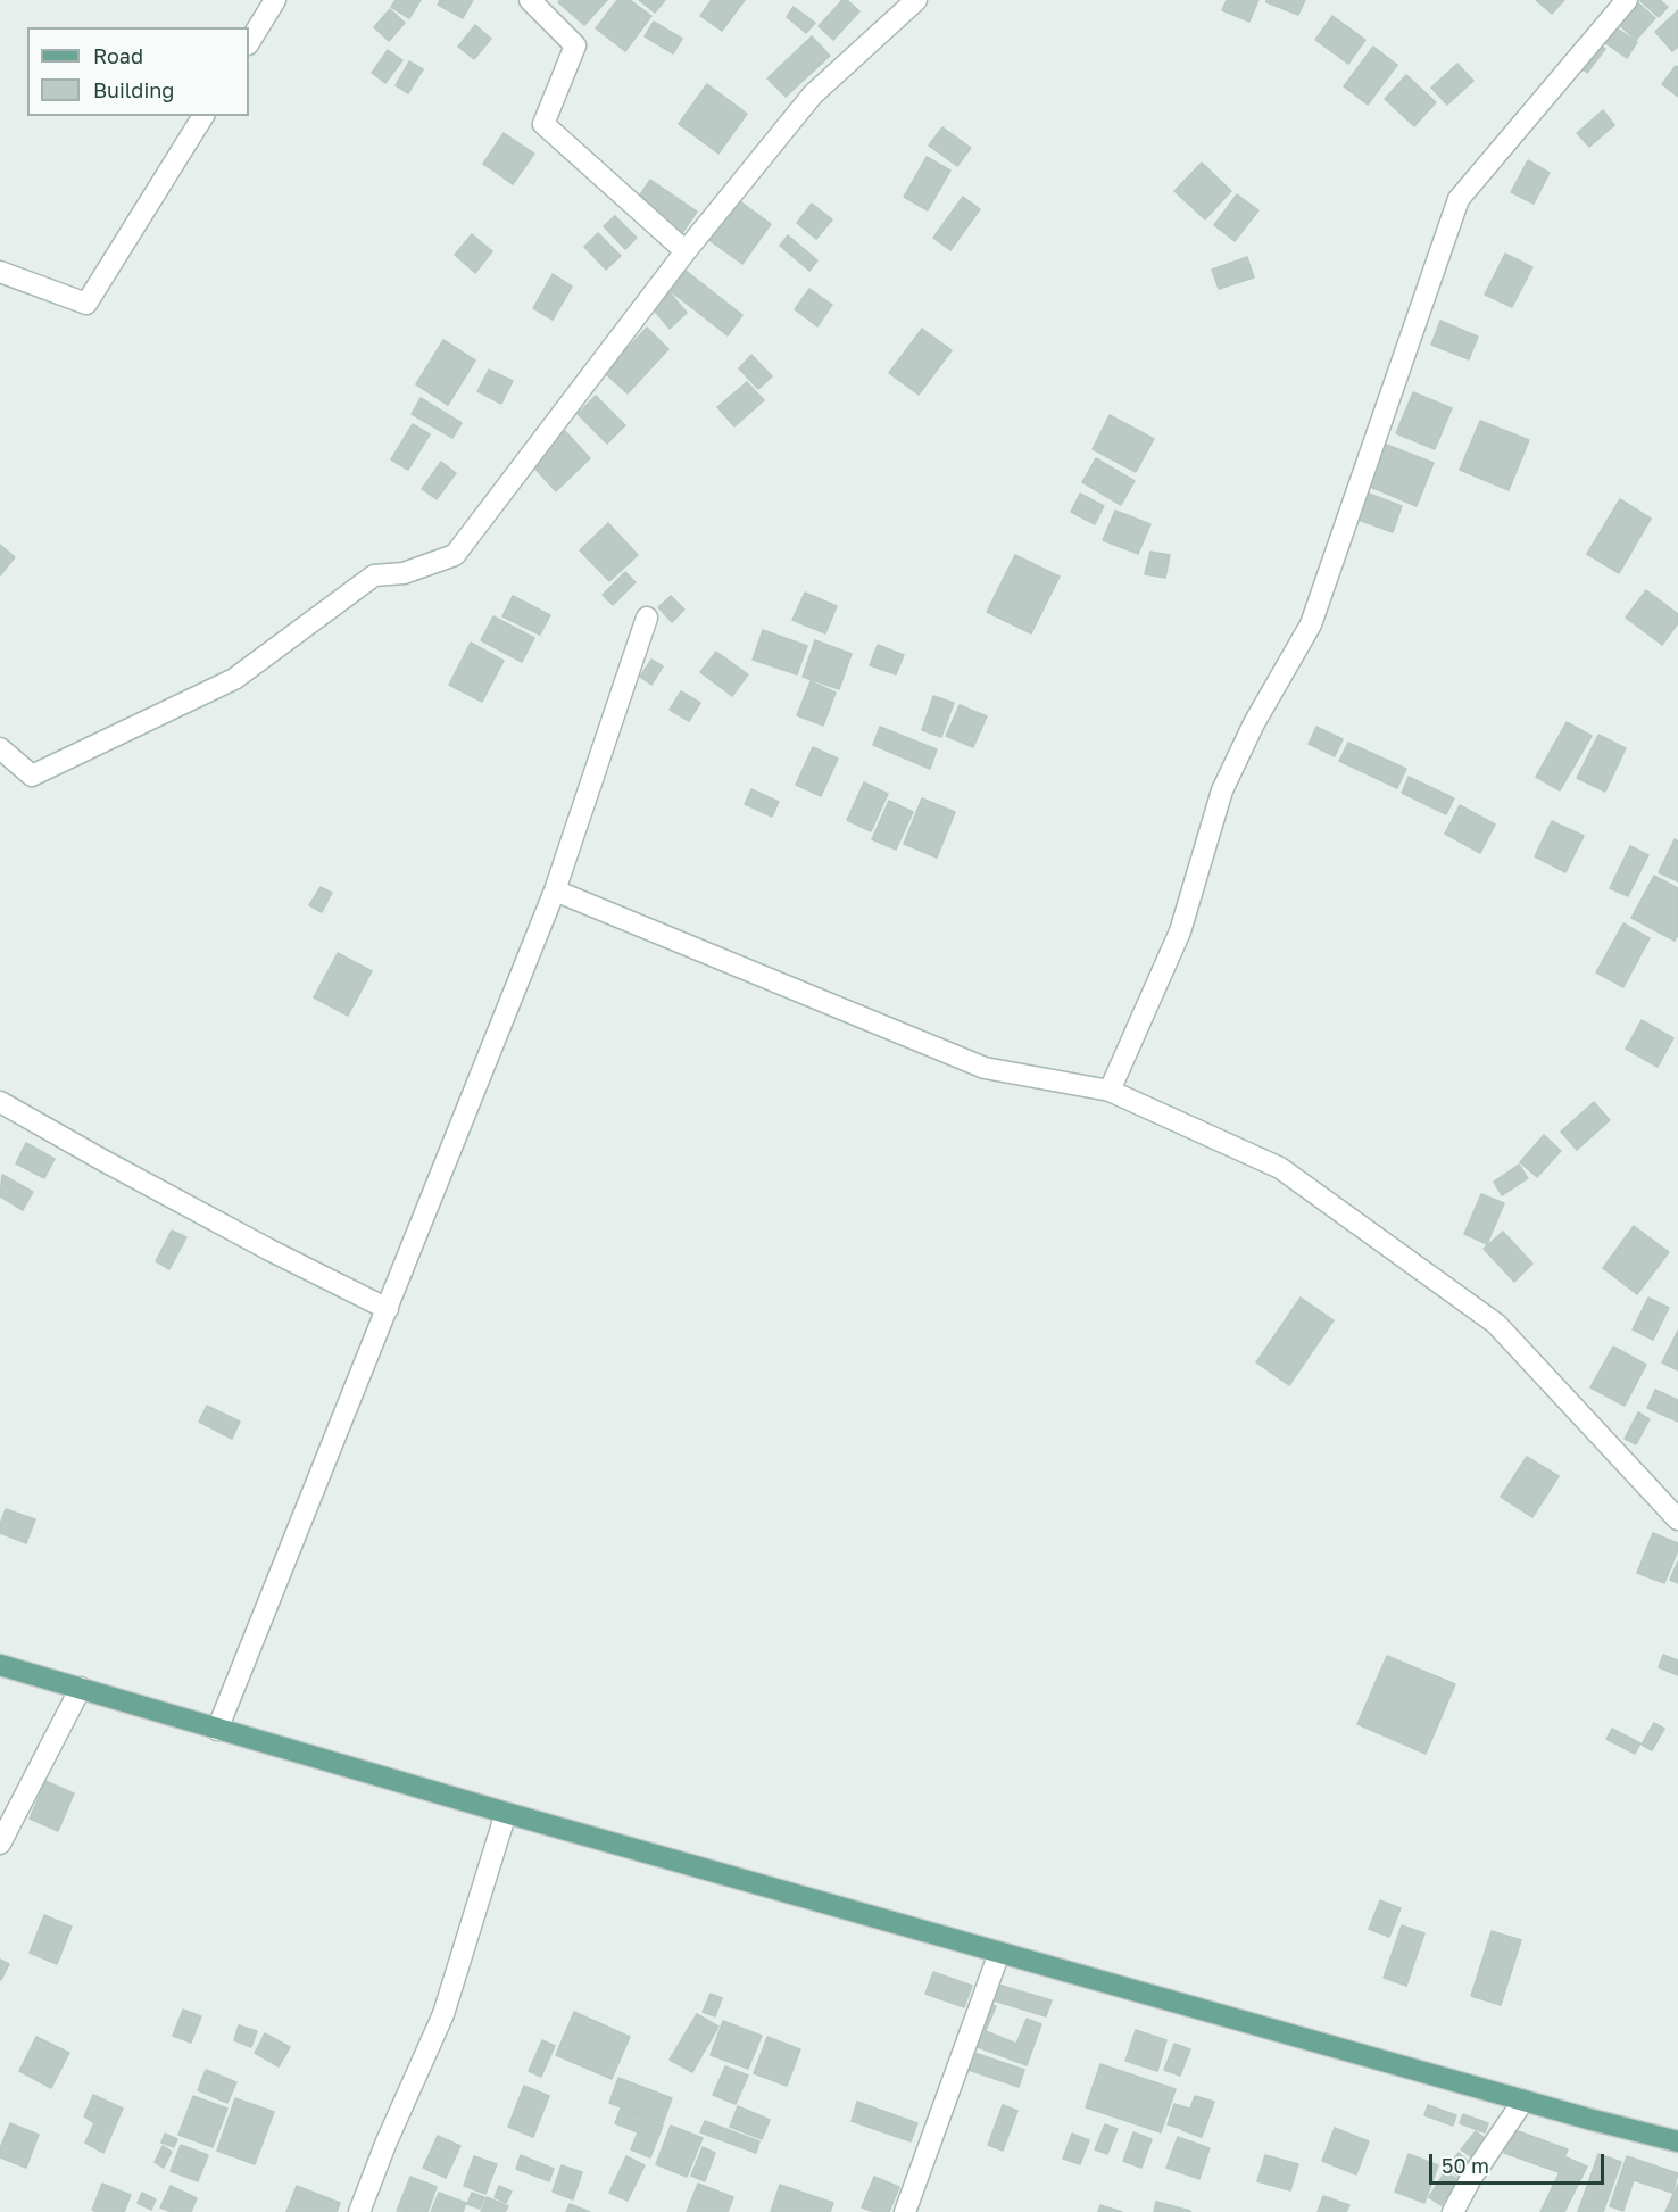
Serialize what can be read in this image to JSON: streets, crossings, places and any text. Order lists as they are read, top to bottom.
{
  "legend": ["Road", "Building"],
  "scale_bar": "50 m"
}
